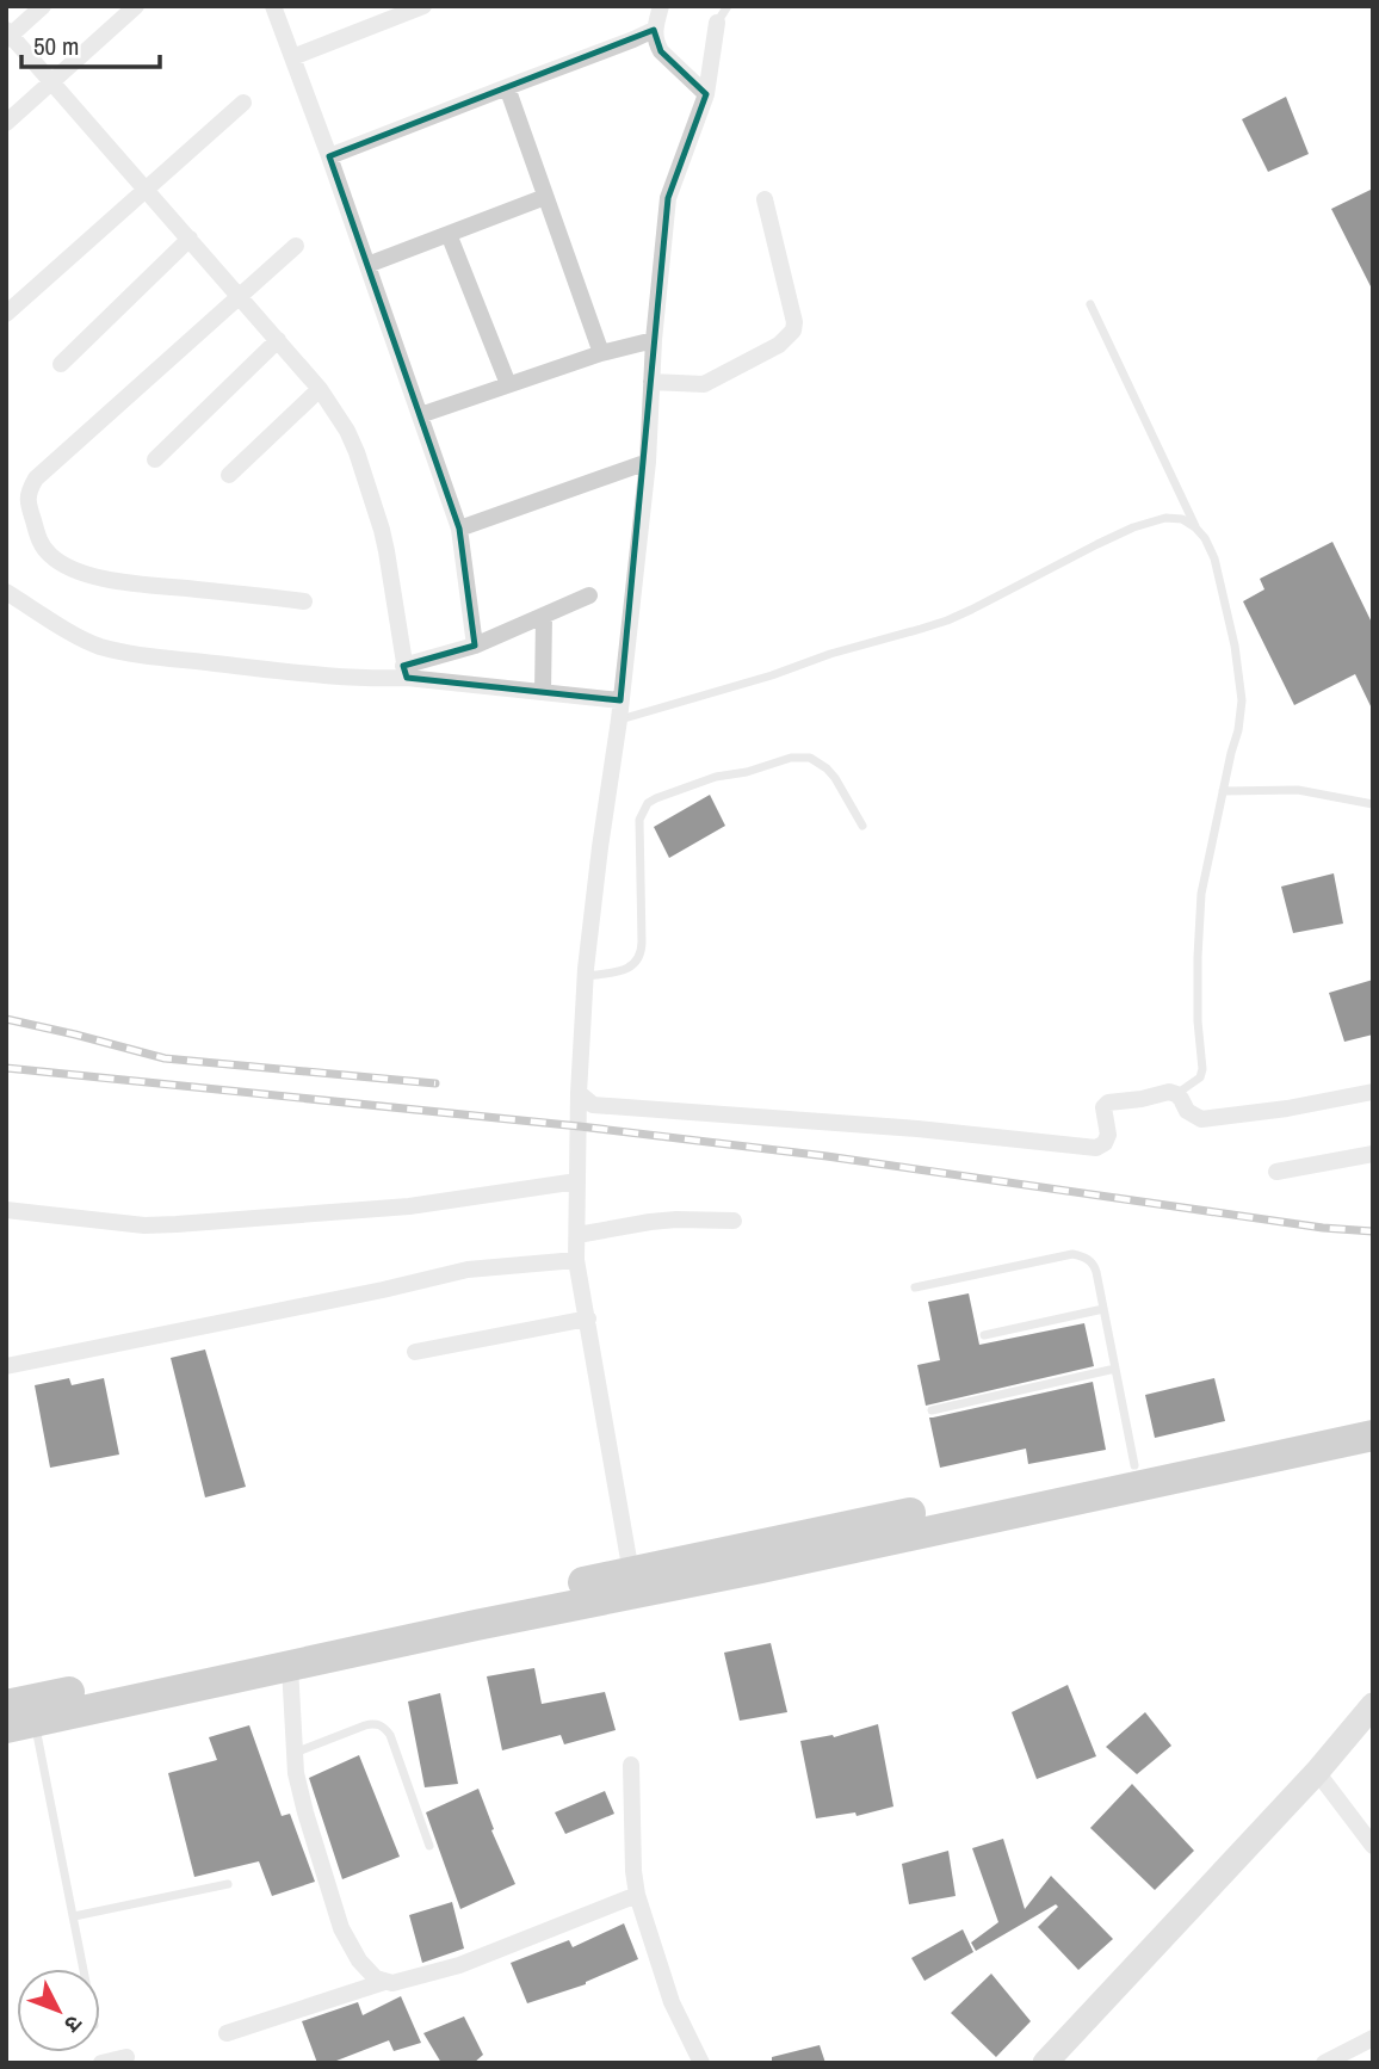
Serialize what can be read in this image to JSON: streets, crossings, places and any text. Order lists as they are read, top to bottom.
{
  "scale_bar": "50 m",
  "north": "bottom right"
}
